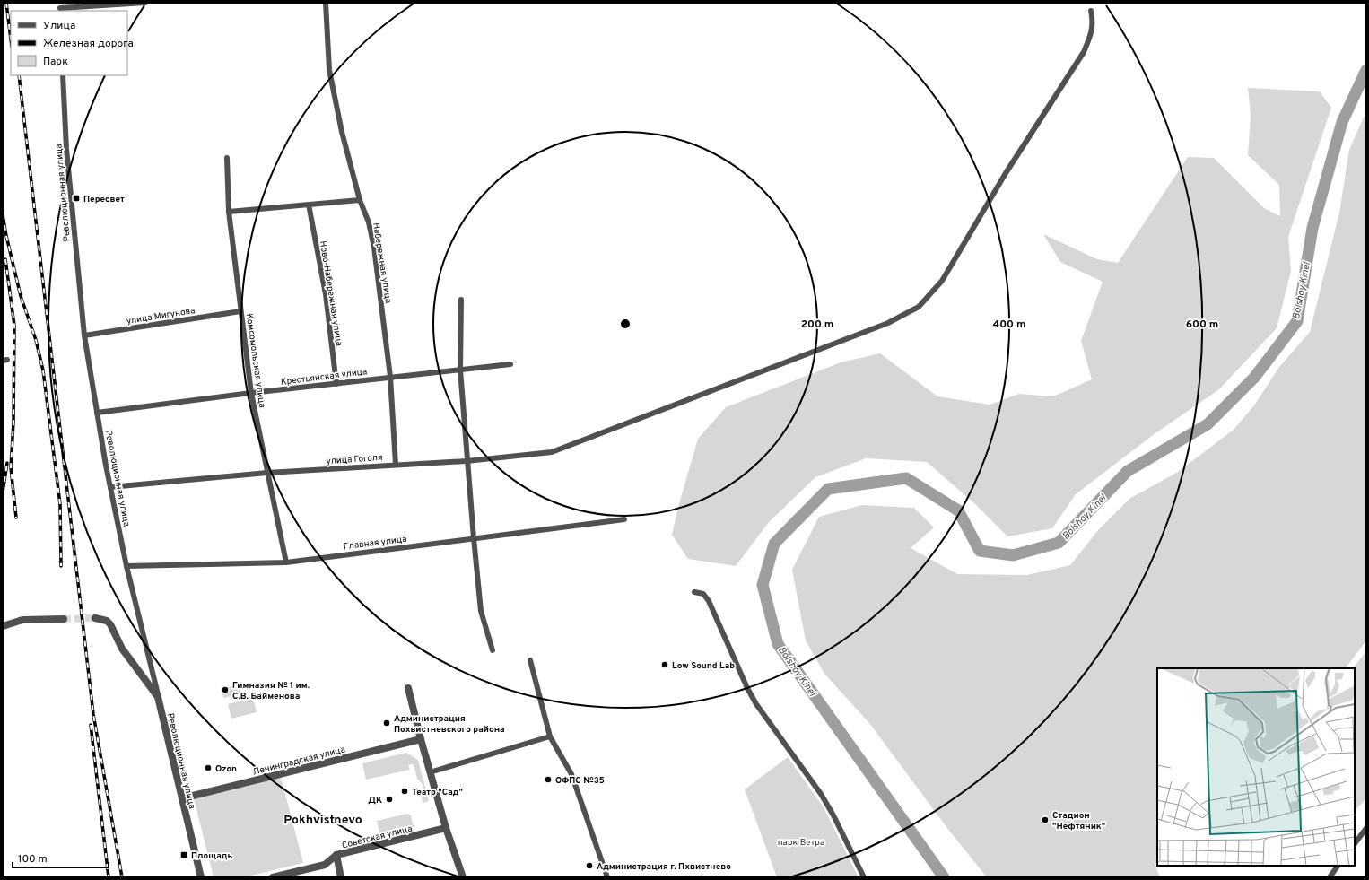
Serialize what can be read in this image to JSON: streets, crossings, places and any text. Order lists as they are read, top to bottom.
{
  "streets": {
    "street": [
      "Революционная улица",
      "Набережная улица",
      "Ново-Набережная улица",
      "улица Мигунова",
      "Комсомольская улица",
      "Крестьянская улица",
      "улица Гоголя",
      "Главная улица",
      "Ленинградская улица",
      "Советская улица"
    ]
  },
  "crossings": [
    ["Революционная улица", "улица Мигунова"],
    ["Революционная улица", "Крестьянская улица"],
    ["Революционная улица", "улица Гоголя"],
    ["Революционная улица", "Главная улица"],
    ["Революционная улица", "Ленинградская улица"],
    ["Набережная улица", "Крестьянская улица"],
    ["Набережная улица", "улица Гоголя"],
    ["Ново-Набережная улица", "Крестьянская улица"],
    ["улица Мигунова", "Комсомольская улица"],
    ["Комсомольская улица", "Крестьянская улица"],
    ["Комсомольская улица", "улица Гоголя"],
    ["Комсомольская улица", "Главная улица"]
  ],
  "districts": ["Pokhvistnevo"],
  "water": ["Bolshoy Kinel"],
  "parks": ["парк Ветра"],
  "places": {
    "transit": ["Пересвет", "Площадь"],
    "other": [
      "Low Sound Lab",
      "Гимназия № 1 им. С.В. Байменова",
      "Администрация Похвистневского района",
      "Ozon",
      "ОФПС №35",
      "Театр \"Сад\"",
      "ДК",
      "Стадион \"Нефтяник\"",
      "Администрация г. Пхвистнево"
    ]
  },
  "legend": ["Улица", "Железная дорога", "Парк"],
  "scale_bar": "100 m",
  "rings": ["200 m", "400 m", "600 m"]
}
